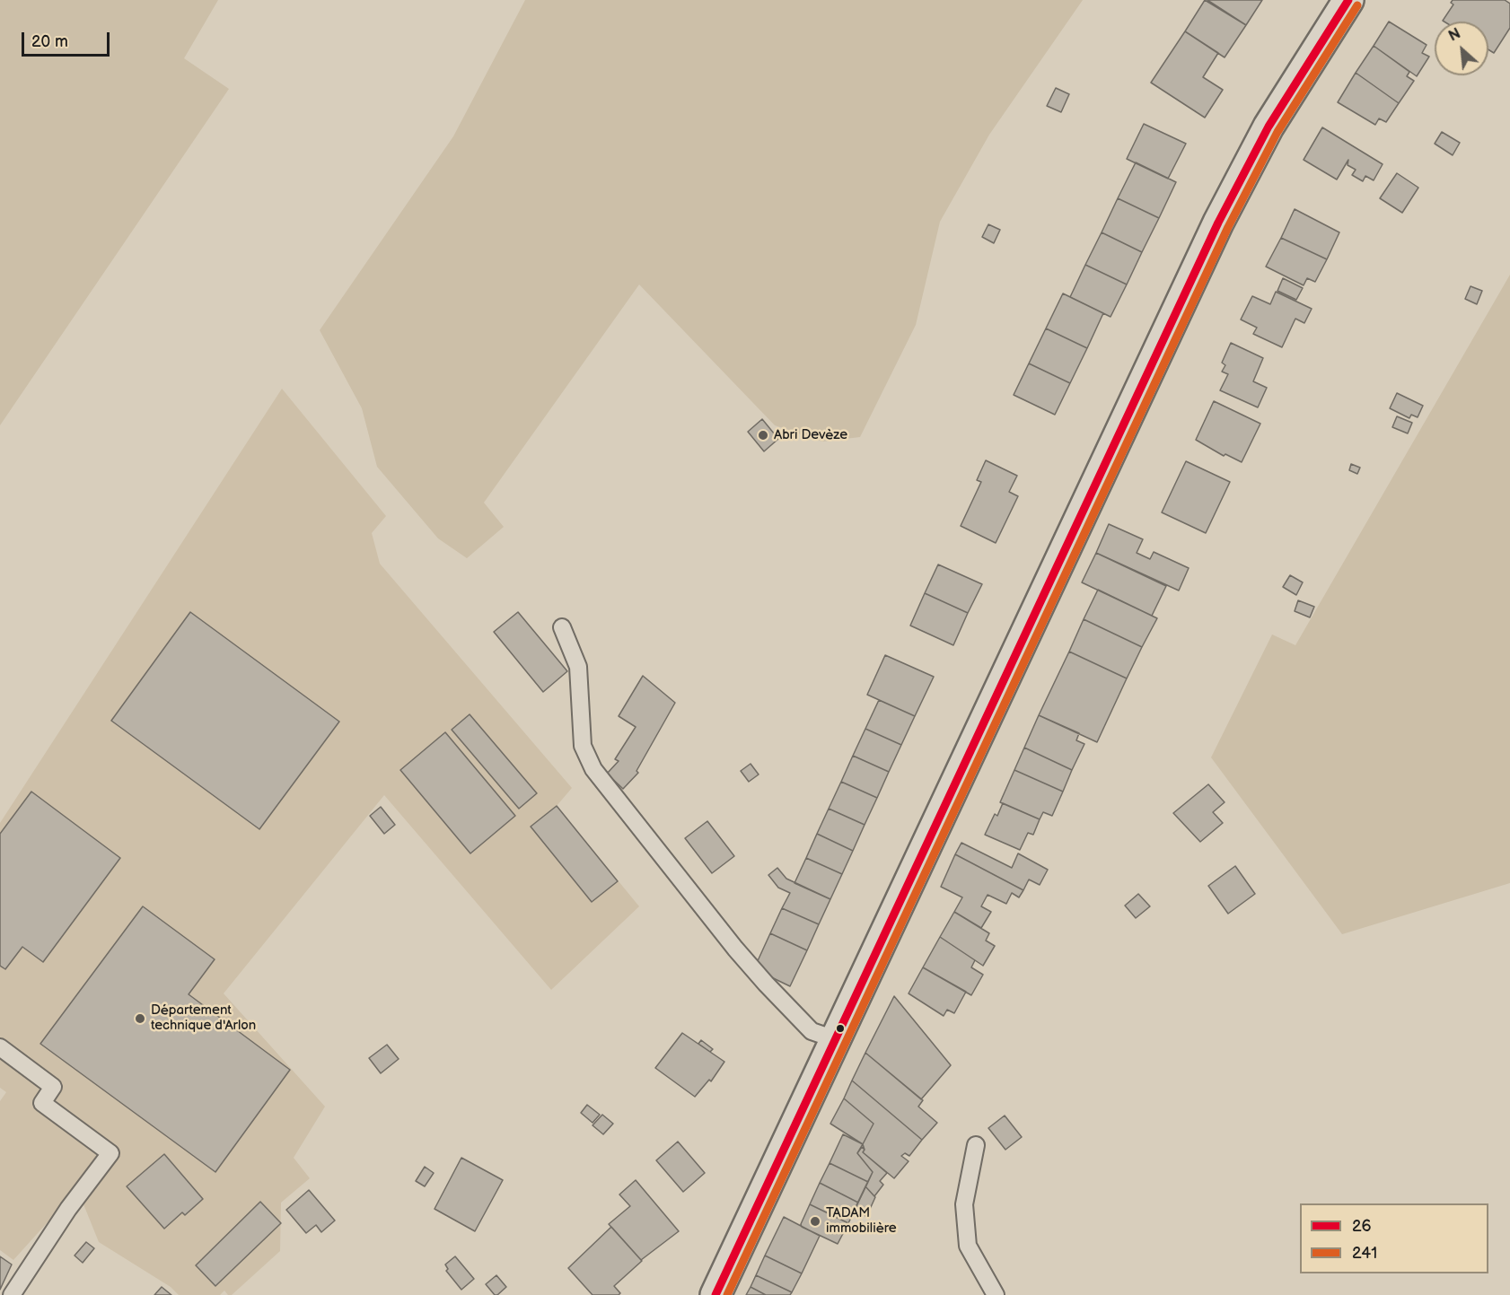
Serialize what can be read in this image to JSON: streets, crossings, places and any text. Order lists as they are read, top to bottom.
{
  "places": ["Abri Devèze", "Département technique d'Arlon", "TADAM immobilière"],
  "lines": ["transit line 26", "transit line 241"],
  "legend": ["26", "241"],
  "scale_bar": "20 m",
  "north": "top left"
}
